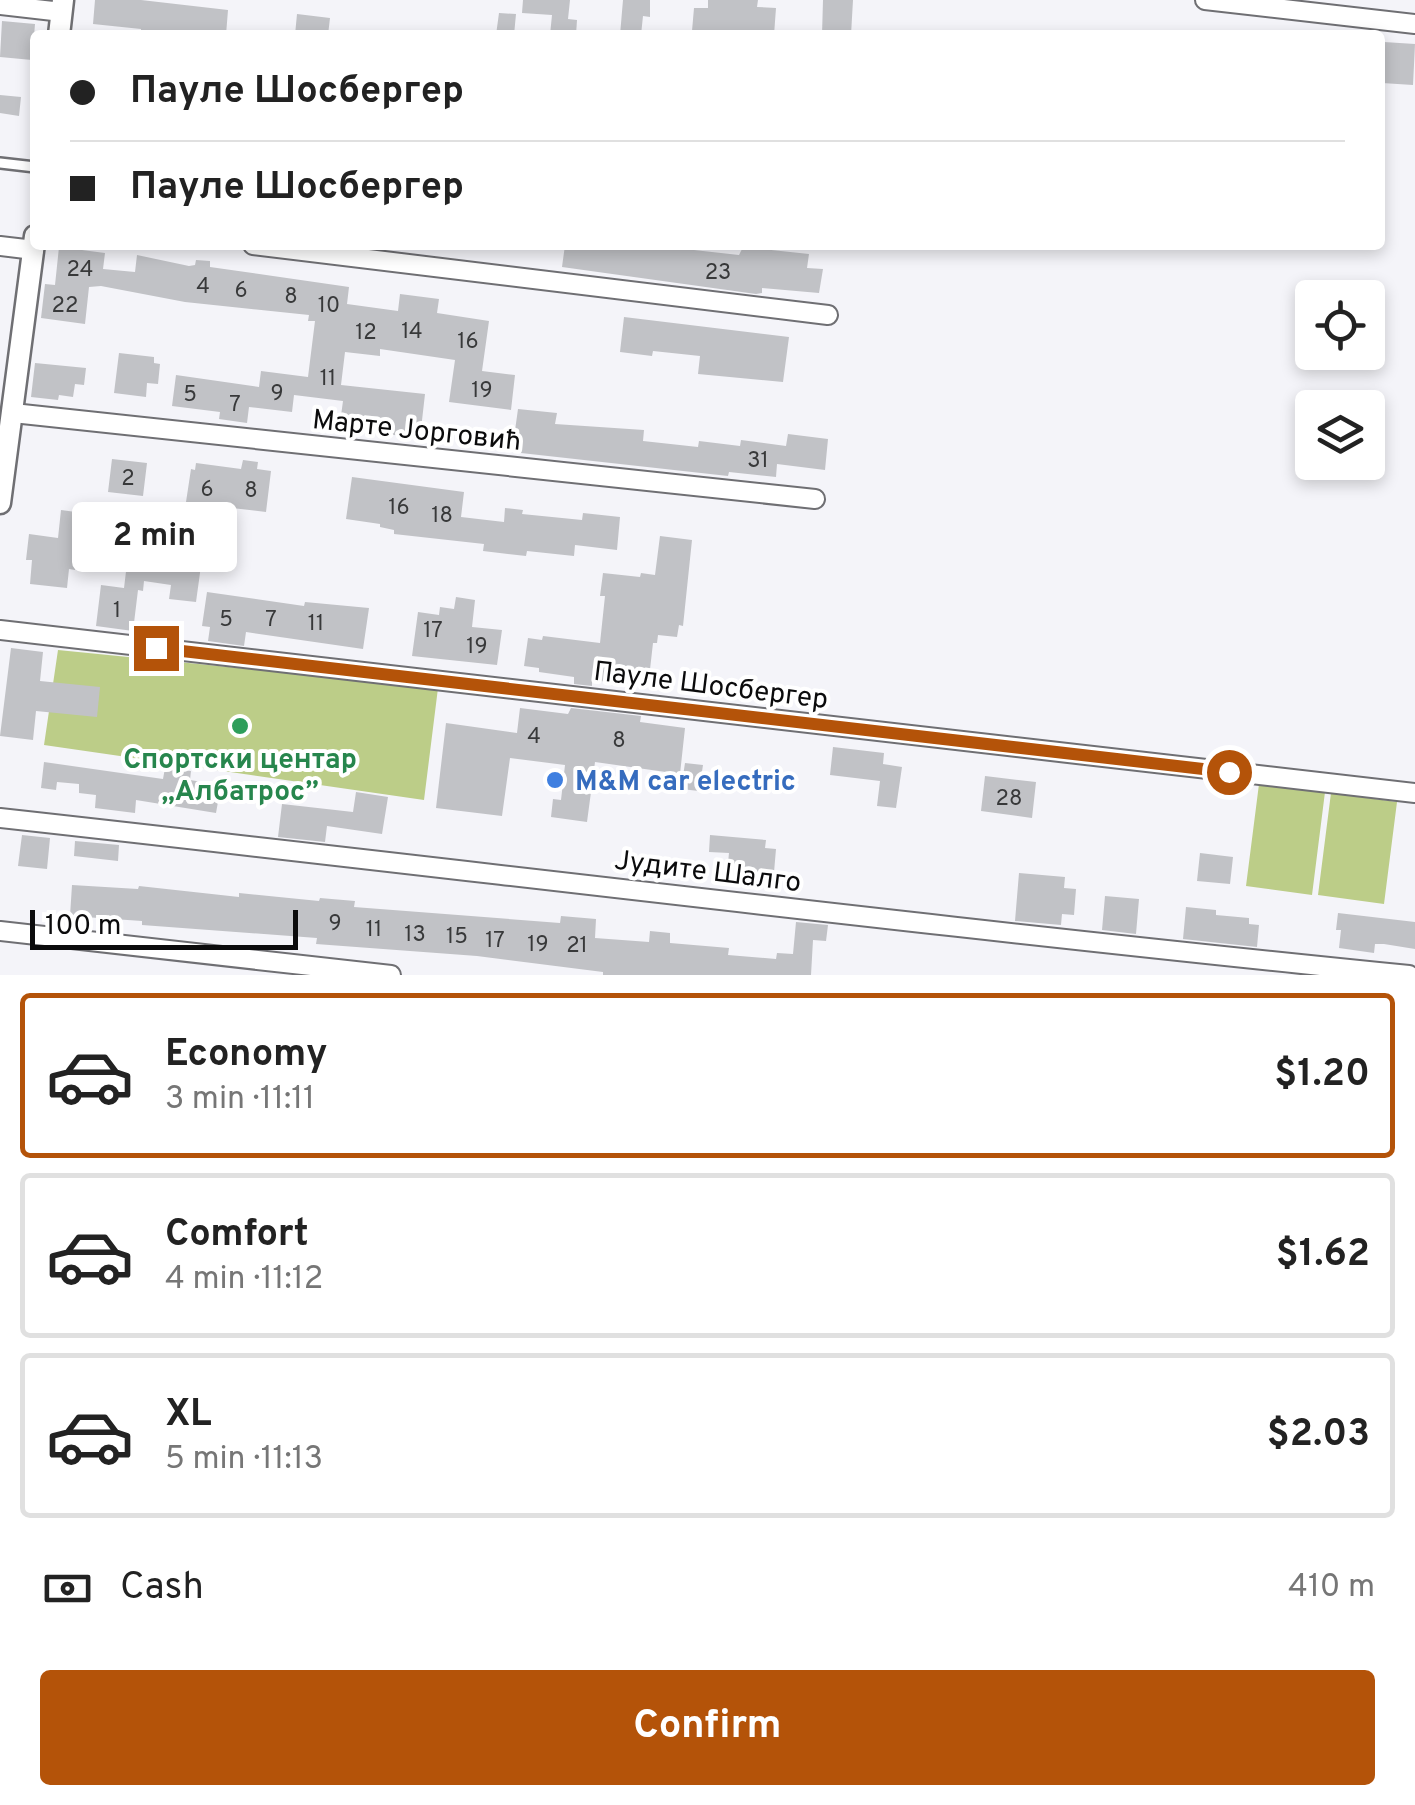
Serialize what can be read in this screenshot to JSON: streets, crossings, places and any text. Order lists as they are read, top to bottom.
{
  "streets": {
    "street": ["Марте Јорговић", "Пауле Шосбергер", "Јудите Шалго"]
  },
  "places": ["Спортски центар „Албатрос”", "M&M car electric"],
  "house_numbers": [
    "24",
    "23",
    "4",
    "6",
    "8",
    "22",
    "10",
    "14",
    "12",
    "16",
    "11",
    "19",
    "9",
    "5",
    "7",
    "31",
    "2",
    "6",
    "8",
    "16",
    "18",
    "1",
    "5",
    "7",
    "11",
    "17",
    "19",
    "4",
    "8",
    "28",
    "9",
    "11",
    "13",
    "15",
    "17",
    "19",
    "21"
  ],
  "scale_bar": "100 m",
  "page": {
    "banner": ["Пауле Шосбергер", "Пауле Шосбергер"],
    "bubble": "2 min",
    "scale": "100 m",
    "list": [
      {
        "name": "Economy",
        "note": "3 min · 11:11",
        "value": "$1.20"
      },
      {
        "name": "Comfort",
        "note": "4 min · 11:12",
        "value": "$1.62"
      },
      {
        "name": "XL",
        "note": "5 min · 11:13",
        "value": "$2.03"
      }
    ],
    "pay": ["Cash", "410 m"],
    "buttons": "Confirm"
  }
}
